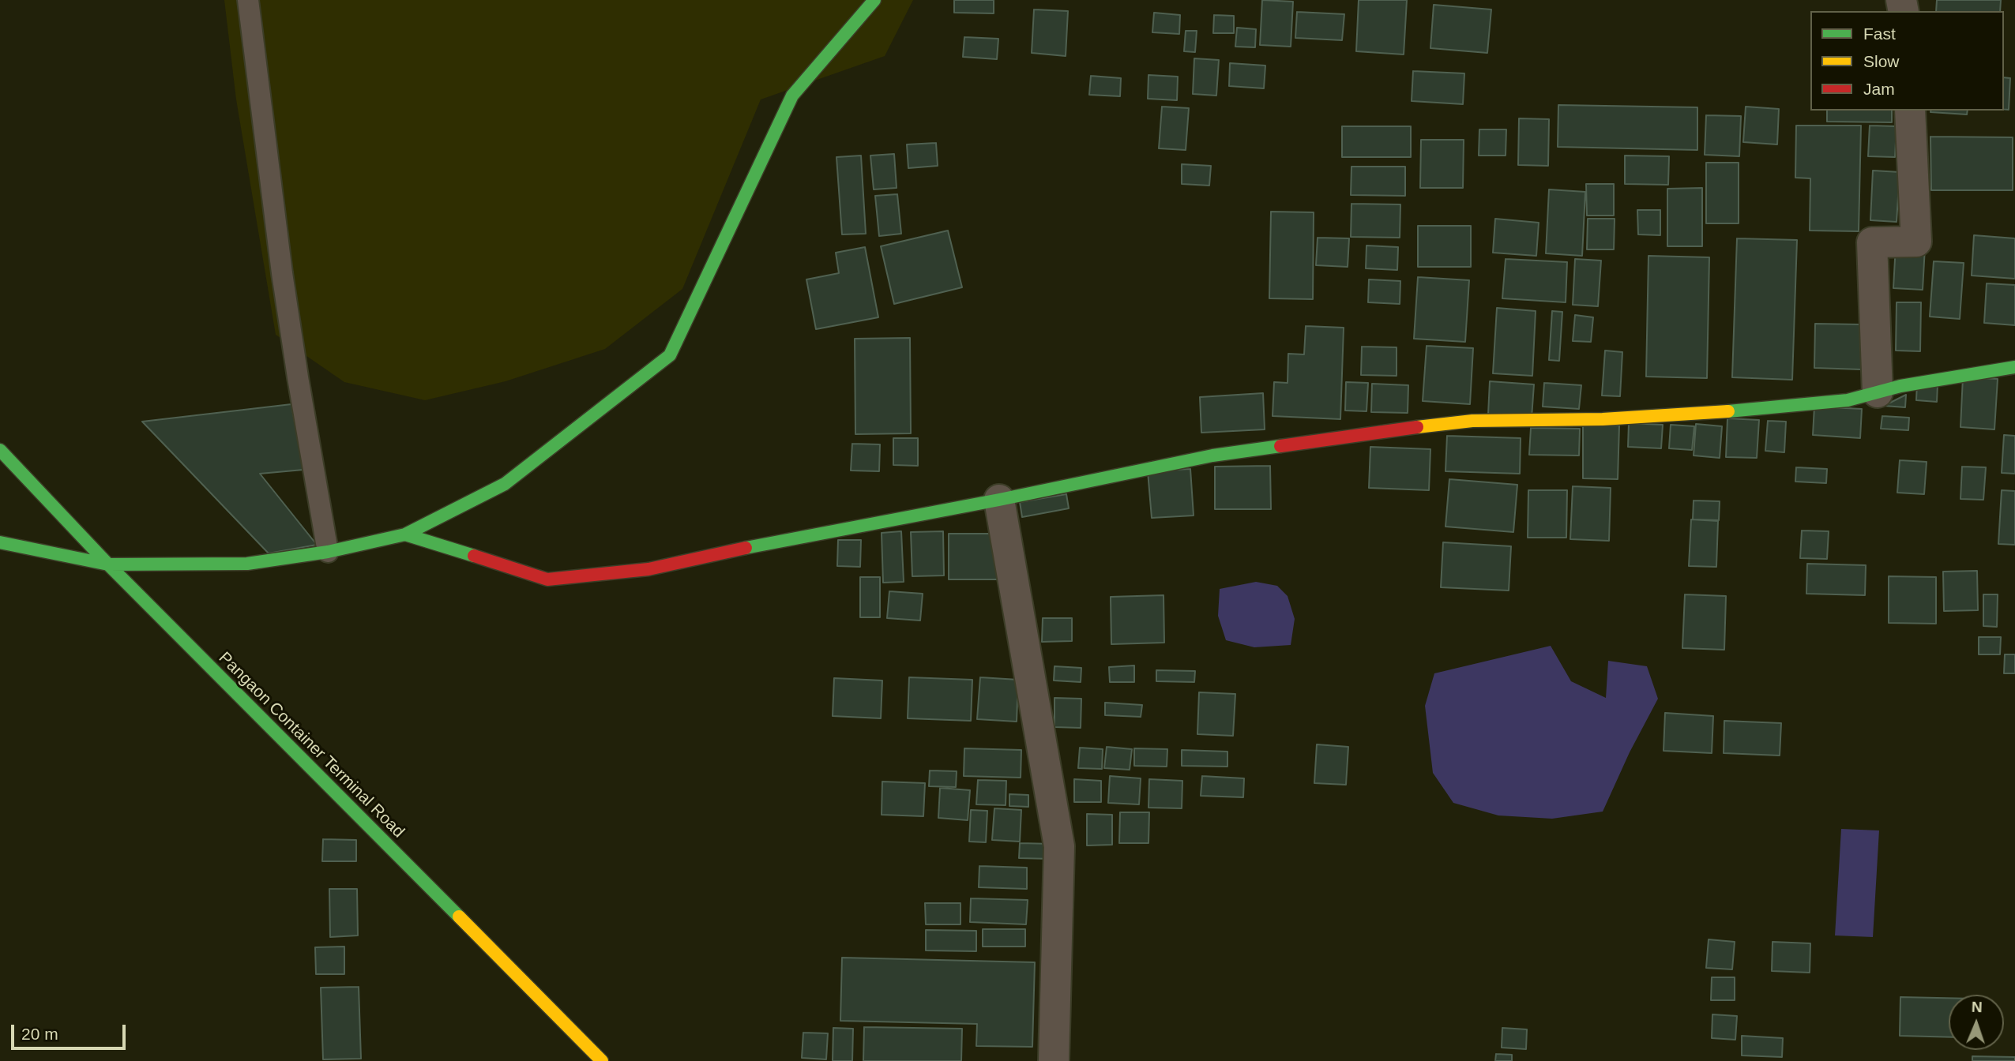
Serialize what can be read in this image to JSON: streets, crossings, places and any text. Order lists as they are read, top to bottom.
{
  "streets": {
    "main road": ["Pangaon Container Terminal Road"]
  },
  "legend": ["Fast", "Slow", "Jam"],
  "scale_bar": "20 m",
  "north": "top"
}
